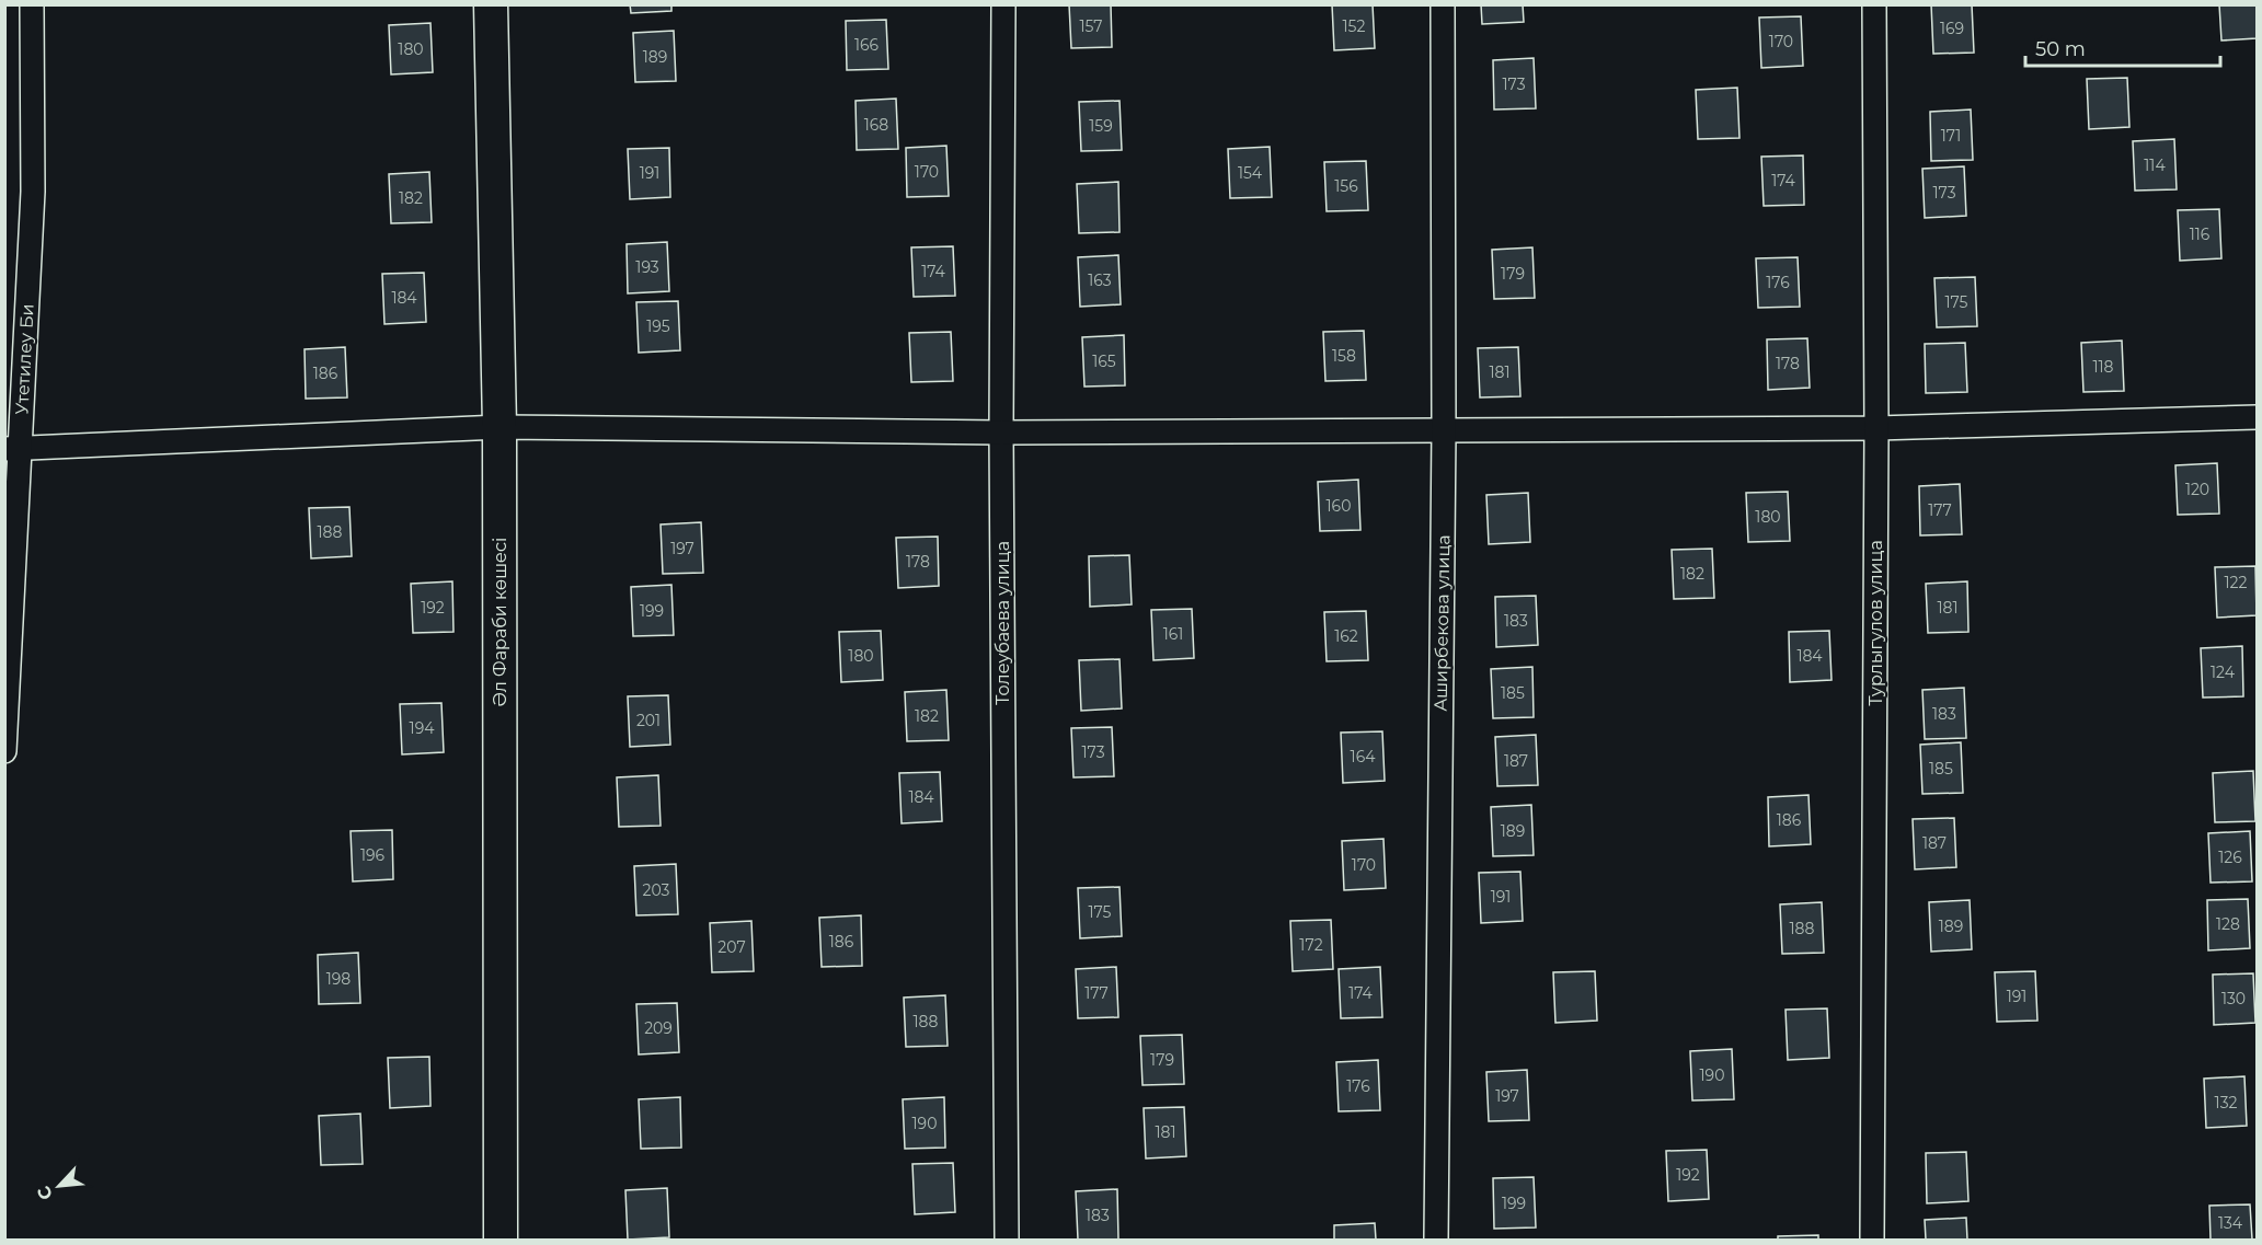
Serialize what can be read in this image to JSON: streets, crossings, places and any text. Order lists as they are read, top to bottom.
{
  "streets": {
    "street": [
      "Утетилеу Би",
      "Әл Фараби көшесі",
      "Толеубаева улица",
      "Аширбекова улица",
      "Турлыгулов улица"
    ]
  },
  "house_numbers": [
    "157",
    "152",
    "169",
    "170",
    "166",
    "180",
    "189",
    "173",
    "168",
    "159",
    "171",
    "114",
    "170",
    "191",
    "154",
    "174",
    "156",
    "173",
    "182",
    "116",
    "193",
    "174",
    "179",
    "163",
    "176",
    "184",
    "175",
    "195",
    "158",
    "165",
    "178",
    "118",
    "181",
    "186",
    "120",
    "160",
    "177",
    "180",
    "188",
    "197",
    "178",
    "182",
    "122",
    "192",
    "181",
    "199",
    "183",
    "161",
    "162",
    "180",
    "184",
    "124",
    "185",
    "183",
    "182",
    "201",
    "194",
    "173",
    "164",
    "187",
    "185",
    "184",
    "186",
    "189",
    "187",
    "196",
    "126",
    "170",
    "203",
    "191",
    "175",
    "128",
    "189",
    "188",
    "186",
    "172",
    "207",
    "198",
    "177",
    "174",
    "191",
    "130",
    "188",
    "209",
    "179",
    "190",
    "176",
    "197",
    "132",
    "190",
    "181",
    "192",
    "199",
    "183",
    "134"
  ],
  "scale_bar": "50 m",
  "north": "bottom left"
}
